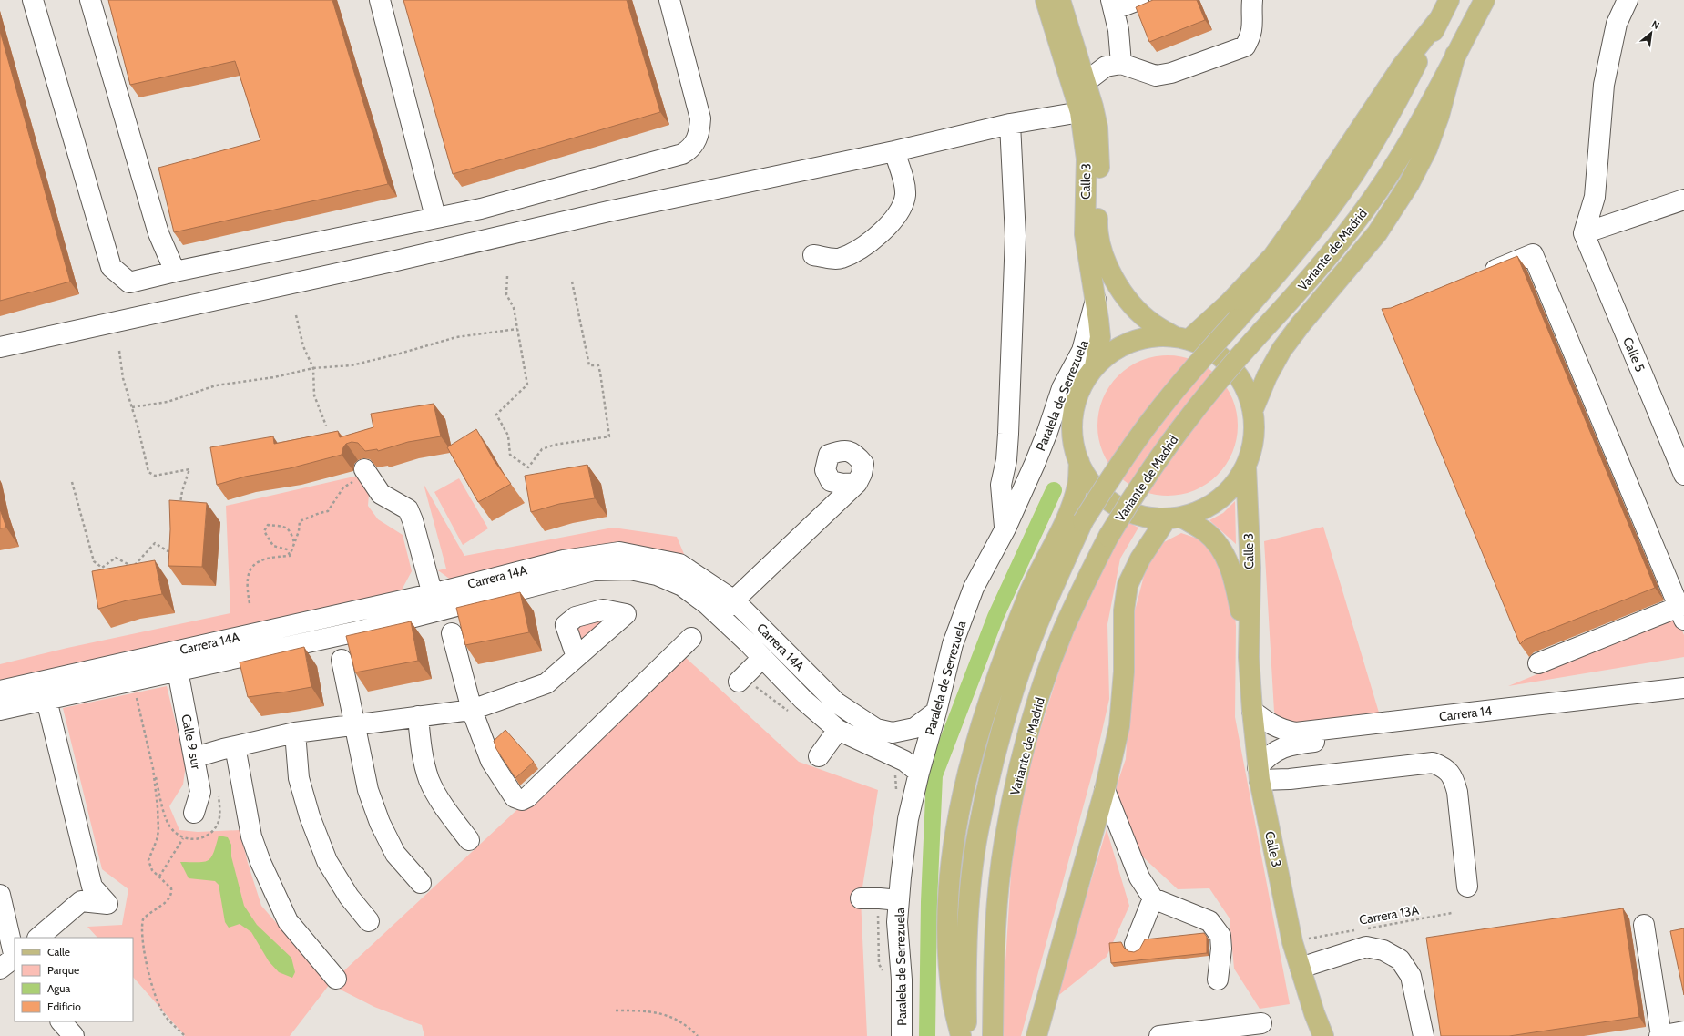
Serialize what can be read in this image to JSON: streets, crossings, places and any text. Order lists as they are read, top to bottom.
{
  "streets": {
    "main road": ["Calle 3", "Variante de Madrid"],
    "street": [
      "Calle 5",
      "Paralela de Serrezuela",
      "Carrera 14A",
      "Carrera 14",
      "Calle 9 sur"
    ],
    "path": ["Carrera 13A"]
  },
  "crossings": [
    ["Calle 3", "Paralela de Serrezuela"],
    ["Calle 3", "Carrera 14"],
    ["Paralela de Serrezuela", "Carrera 14A"],
    ["Carrera 14A", "Calle 9 sur"]
  ],
  "legend": [
    "Calle",
    "Parque",
    "Agua",
    "Edificio"
  ],
  "north": "top right"
}
